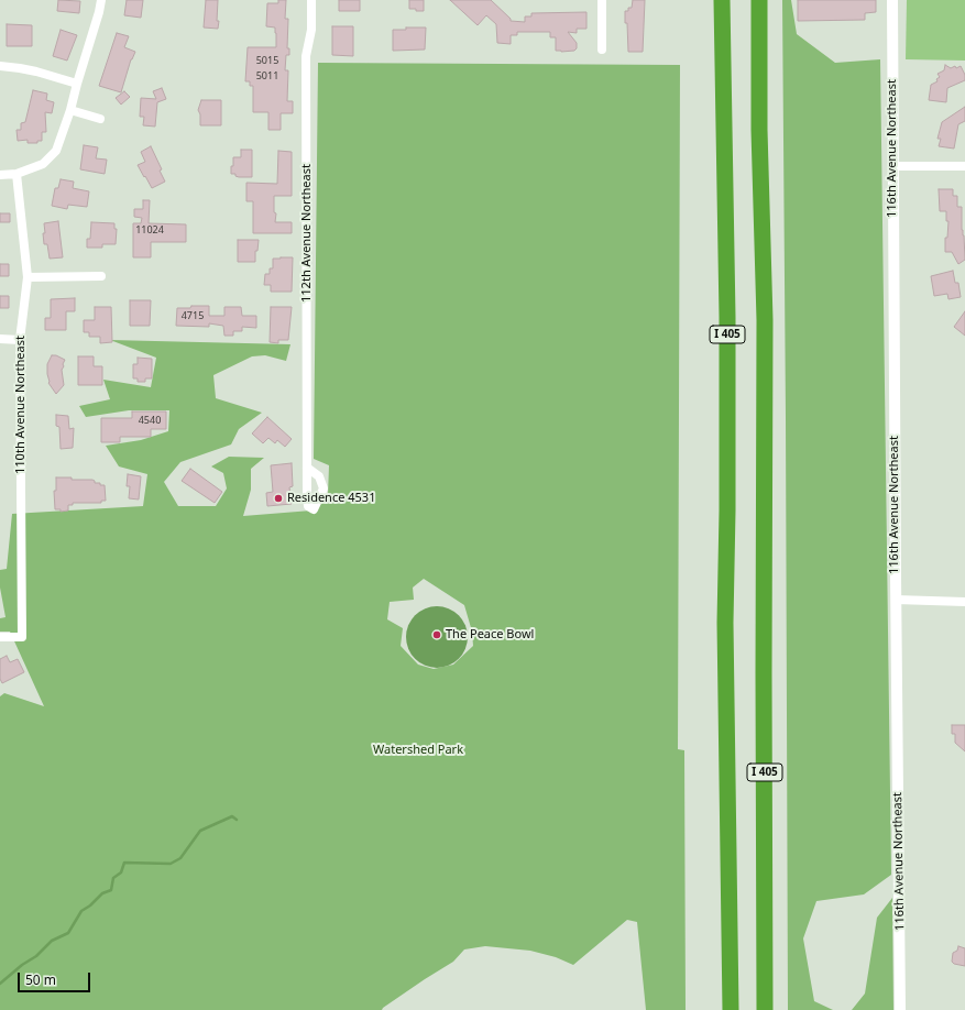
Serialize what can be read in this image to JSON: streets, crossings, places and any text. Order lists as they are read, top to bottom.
{
  "streets": {
    "highway": ["I 405"],
    "street": ["116th Avenue Northeast", "112th Avenue Northeast", "110th Avenue Northeast"]
  },
  "parks": ["Watershed Park"],
  "places": ["Residence 4531", "The Peace Bowl"],
  "house_numbers": [
    "5015",
    "5011",
    "11024",
    "4715",
    "4540"
  ],
  "scale_bar": "50 m"
}
